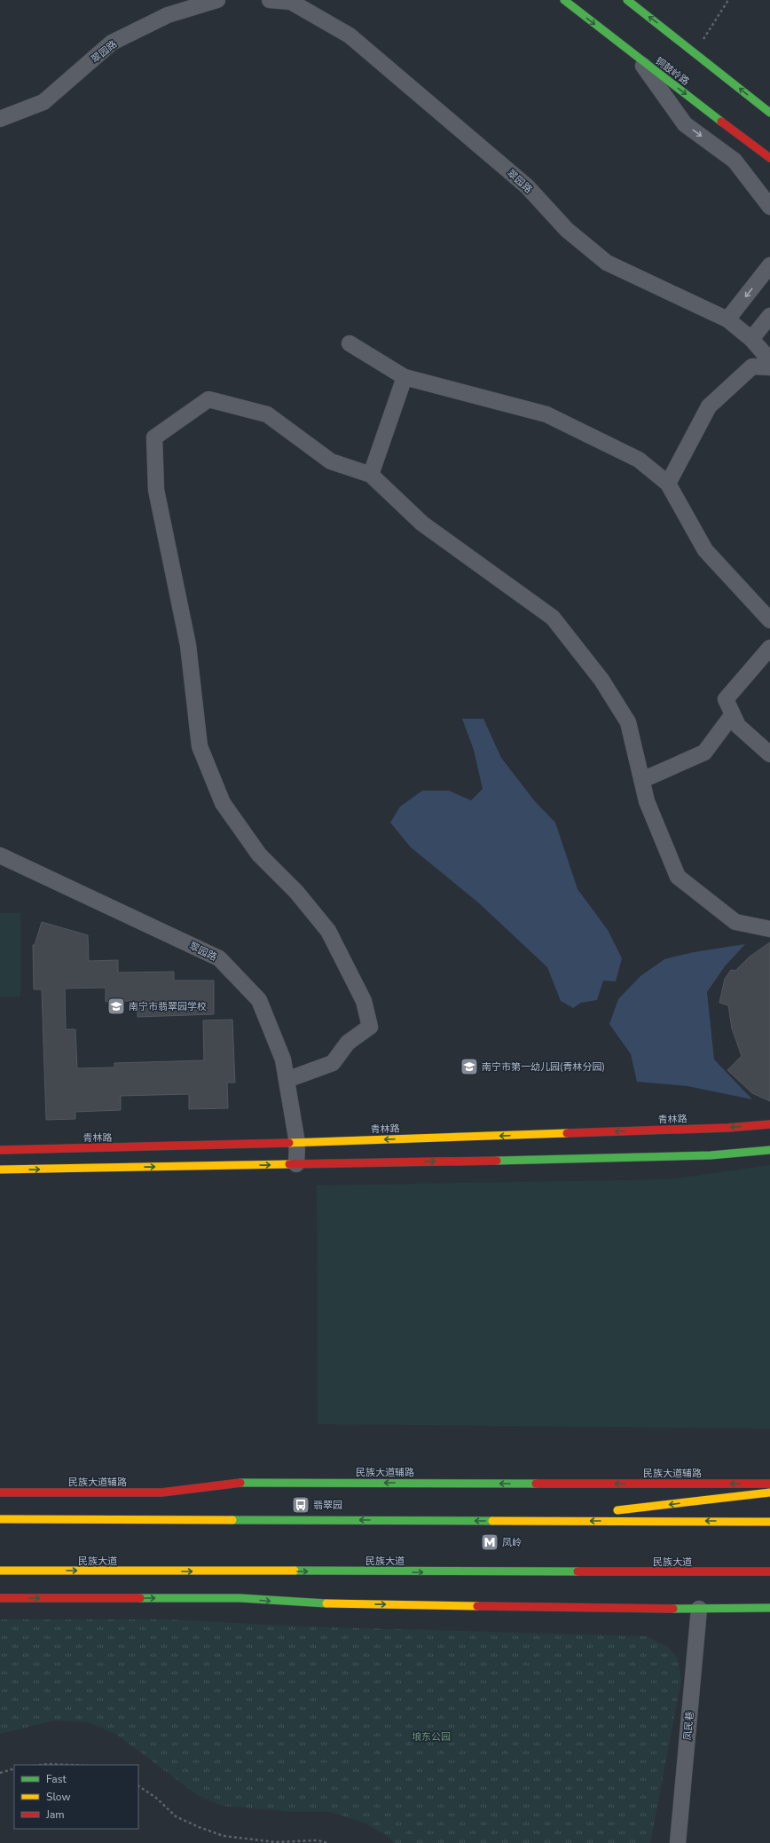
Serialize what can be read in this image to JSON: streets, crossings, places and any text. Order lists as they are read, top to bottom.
{
  "streets": {
    "main road": [
      "铜鼓岭路",
      "青林路",
      "民族大道辅路",
      "民族大道"
    ],
    "street": ["翠园路", "凤民巷"]
  },
  "crossings": [
    ["翠园路", "青林路"]
  ],
  "parks": ["埌东公园"],
  "places": {
    "school or university": ["南宁市翡翠园学校", "南宁市第一幼儿园(青林分园)"],
    "bus stop": ["翡翠园"],
    "metro station": ["凤岭"]
  },
  "legend": ["Fast", "Slow", "Jam"]
}
